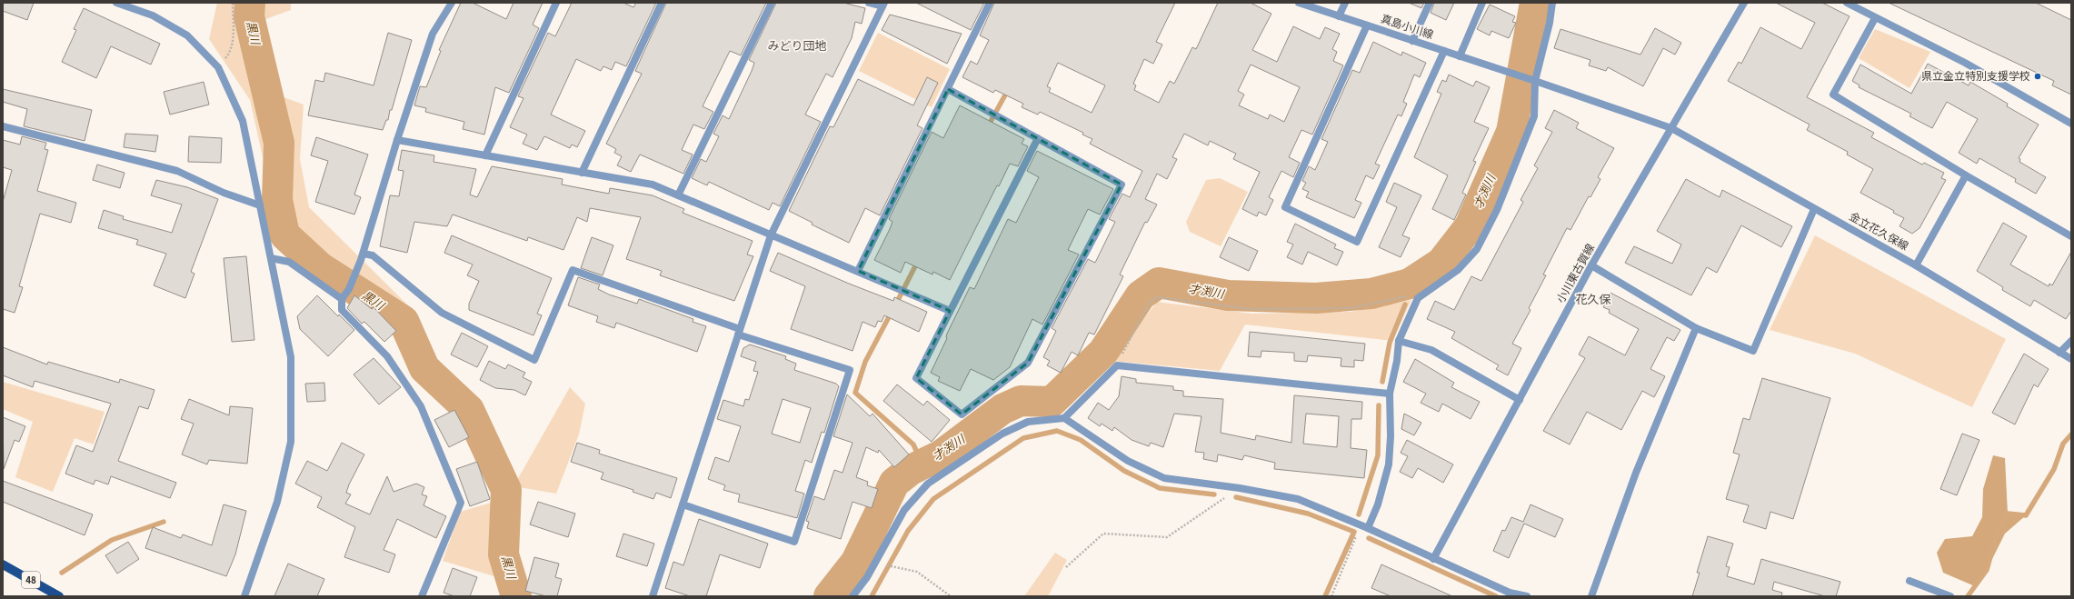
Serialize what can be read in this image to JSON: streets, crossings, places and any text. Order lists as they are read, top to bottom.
{
  "streets": {
    "main road": ["48"],
    "street": ["真島小川線", "金立花久保線", "小川東古賀線"]
  },
  "crossings": [
    ["金立花久保線", "小川東古賀線"]
  ],
  "districts": ["みどり団地", "花久保"],
  "water": ["黒川", "才渕川"],
  "places": ["県立金立特別支援学校"]
}
